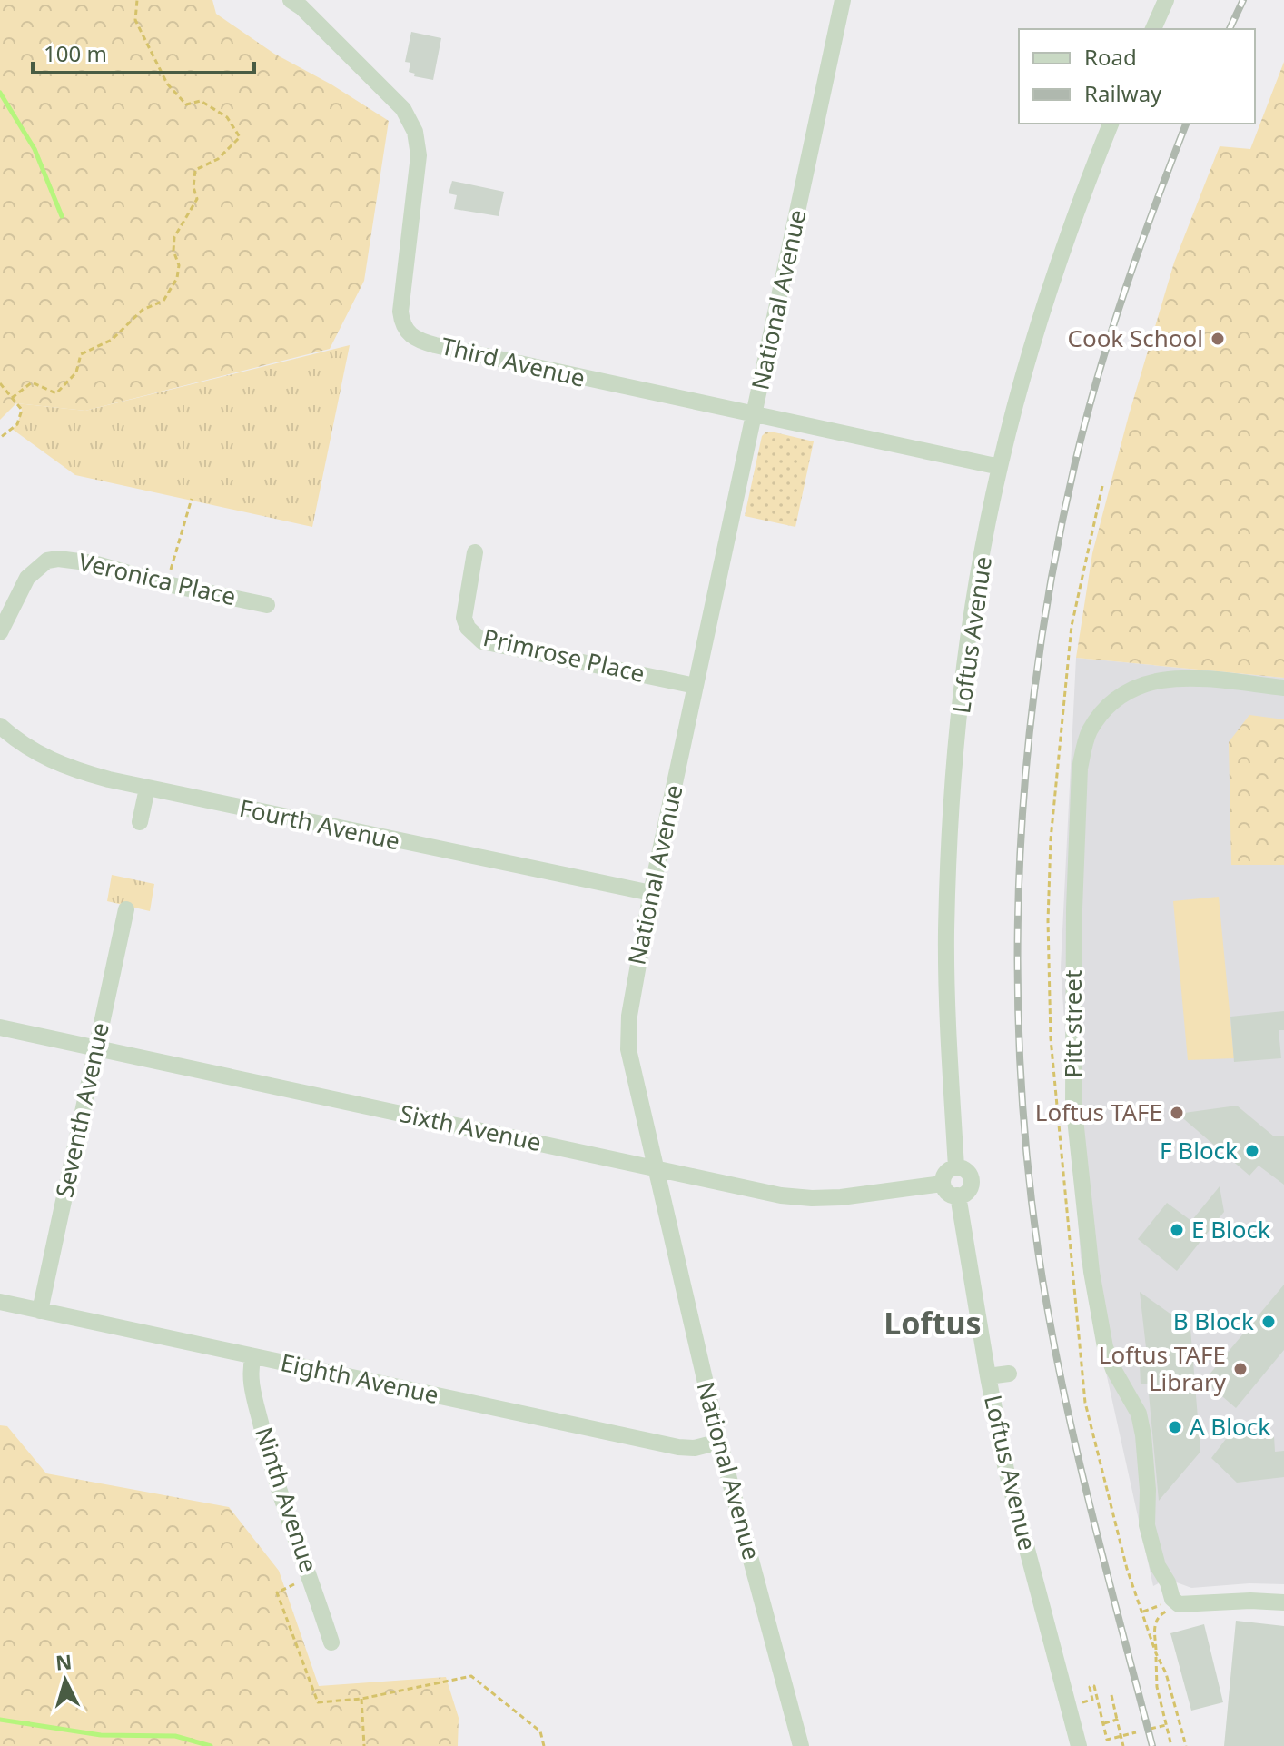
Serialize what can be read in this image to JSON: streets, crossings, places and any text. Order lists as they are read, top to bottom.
{
  "streets": {
    "street": [
      "National Avenue",
      "Third Avenue",
      "Veronica Place",
      "Loftus Avenue",
      "Primrose Place",
      "Fourth Avenue",
      "Pitt street",
      "Seventh Avenue",
      "Sixth Avenue",
      "Eighth Avenue",
      "Ninth Avenue"
    ]
  },
  "crossings": [
    ["National Avenue", "Third Avenue"],
    ["National Avenue", "Primrose Place"],
    ["National Avenue", "Fourth Avenue"],
    ["National Avenue", "Sixth Avenue"],
    ["National Avenue", "Eighth Avenue"],
    ["Third Avenue", "Loftus Avenue"],
    ["Loftus Avenue", "Sixth Avenue"],
    ["Seventh Avenue", "Sixth Avenue"],
    ["Seventh Avenue", "Eighth Avenue"],
    ["Eighth Avenue", "Ninth Avenue"]
  ],
  "districts": ["Loftus"],
  "places": [
    "Cook School",
    "Loftus TAFE",
    "F Block",
    "E Block",
    "B Block",
    "Loftus TAFE Library",
    "A Block"
  ],
  "legend": ["Road", "Railway"],
  "scale_bar": "100 m",
  "north": "top"
}
